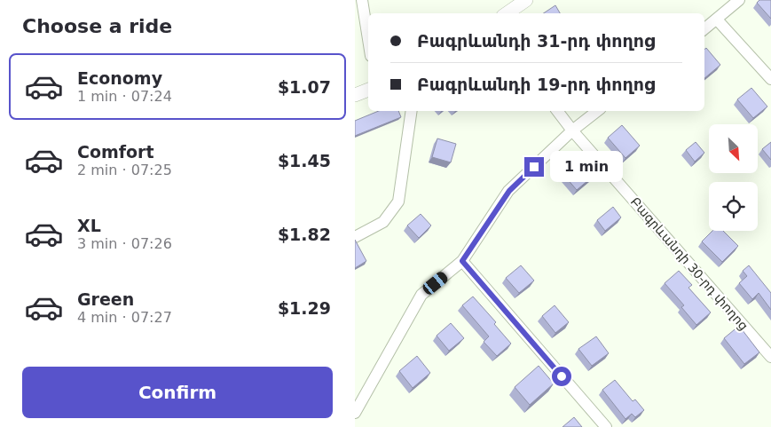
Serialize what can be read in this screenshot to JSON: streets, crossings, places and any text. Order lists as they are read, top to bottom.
{
  "streets": {
    "street": ["Բագրևանդի 30-րդ փողոց"]
  },
  "north": "bottom right",
  "page": {
    "heading": "Choose a ride",
    "banner": ["Բագրևանդի 31-րդ փողոց", "Բագրևանդի 19-րդ փողոց"],
    "list": [
      {
        "name": "Economy",
        "note": "1 min · 07:24",
        "value": "$1.07"
      },
      {
        "name": "Comfort",
        "note": "2 min · 07:25",
        "value": "$1.45"
      },
      {
        "name": "XL",
        "note": "3 min · 07:26",
        "value": "$1.82"
      },
      {
        "name": "Green",
        "note": "4 min · 07:27",
        "value": "$1.29"
      }
    ],
    "bubble": "1 min",
    "buttons": "Confirm"
  }
}
